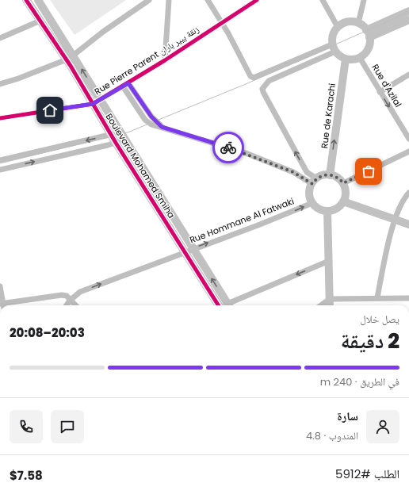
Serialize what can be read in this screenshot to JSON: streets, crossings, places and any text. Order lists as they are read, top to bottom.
{
  "streets": {
    "street": [
      "Rue Pierre Parent زنقة بيير باران",
      "Rue d'Azilal",
      "Rue de Karachi",
      "Boulevard Mohamed Smiha",
      "Rue Hommane Al Fatwaki"
    ]
  },
  "crossings": [
    ["Rue Pierre Parent زنقة بيير باران", "Boulevard Mohamed Smiha"],
    ["Rue d'Azilal", "Rue de Karachi"],
    ["Rue de Karachi", "Rue Hommane Al Fatwaki"],
    ["Boulevard Mohamed Smiha", "Rue Hommane Al Fatwaki"]
  ],
  "one_way": ["Rue d'Azilal", "Rue de Karachi", "Rue Hommane Al Fatwaki"],
  "page": {
    "heading": ["2 دقيقة", "يصل خلال", "20:03–20:08"],
    "panel": [
      "سارة",
      "المندوب · 4.8",
      "الطلب #5912",
      "$7.58"
    ],
    "bar": "في الطريق · 240 m"
  }
}
